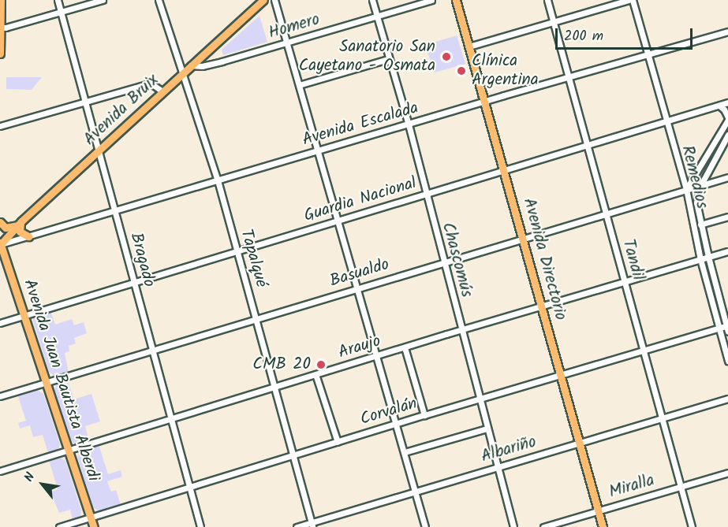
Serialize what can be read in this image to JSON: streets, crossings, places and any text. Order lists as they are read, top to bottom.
{
  "streets": {
    "main road": ["Avenida Bruix", "Avenida Directorio", "Avenida Juan Bautista Alberdi"],
    "street": [
      "Homero",
      "Avenida Escalada",
      "Remedios",
      "Guardia Nacional",
      "Tapalqué",
      "Bragado",
      "Chascomús",
      "Tandil",
      "Basualdo",
      "Araujo",
      "Corvalán",
      "Albariño",
      "Miralla"
    ]
  },
  "crossings": [
    ["Homero", "Avenida Bruix"],
    ["Homero", "Chascomús"],
    ["Avenida Bruix", "Avenida Escalada"],
    ["Avenida Bruix", "Tapalqué"],
    ["Avenida Bruix", "Bragado"],
    ["Avenida Bruix", "Avenida Juan Bautista Alberdi"],
    ["Avenida Escalada", "Remedios"],
    ["Avenida Escalada", "Tapalqué"],
    ["Avenida Escalada", "Avenida Directorio"],
    ["Avenida Escalada", "Bragado"],
    ["Avenida Escalada", "Chascomús"],
    ["Avenida Escalada", "Tandil"],
    ["Avenida Escalada", "Avenida Juan Bautista Alberdi"],
    ["Remedios", "Guardia Nacional"],
    ["Remedios", "Basualdo"],
    ["Remedios", "Araujo"],
    ["Remedios", "Corvalán"],
    ["Guardia Nacional", "Tapalqué"],
    ["Guardia Nacional", "Avenida Directorio"],
    ["Guardia Nacional", "Bragado"],
    ["Guardia Nacional", "Chascomús"],
    ["Guardia Nacional", "Tandil"],
    ["Guardia Nacional", "Avenida Juan Bautista Alberdi"],
    ["Tapalqué", "Basualdo"],
    ["Tapalqué", "Araujo"],
    ["Tapalqué", "Corvalán"],
    ["Tapalqué", "Albariño"],
    ["Avenida Directorio", "Basualdo"],
    ["Avenida Directorio", "Araujo"],
    ["Avenida Directorio", "Corvalán"],
    ["Avenida Directorio", "Albariño"],
    ["Avenida Directorio", "Miralla"],
    ["Bragado", "Basualdo"],
    ["Bragado", "Araujo"],
    ["Bragado", "Corvalán"],
    ["Chascomús", "Basualdo"],
    ["Chascomús", "Araujo"],
    ["Chascomús", "Corvalán"],
    ["Chascomús", "Albariño"],
    ["Tandil", "Basualdo"],
    ["Tandil", "Araujo"],
    ["Tandil", "Corvalán"],
    ["Tandil", "Albariño"],
    ["Tandil", "Miralla"],
    ["Basualdo", "Avenida Juan Bautista Alberdi"],
    ["Araujo", "Avenida Juan Bautista Alberdi"],
    ["Avenida Juan Bautista Alberdi", "Corvalán"]
  ],
  "places": ["Sanatorio San Cayetano - Osmata", "Clínica Argentina", "CMB 20"],
  "scale_bar": "200 m",
  "north": "top left"
}
